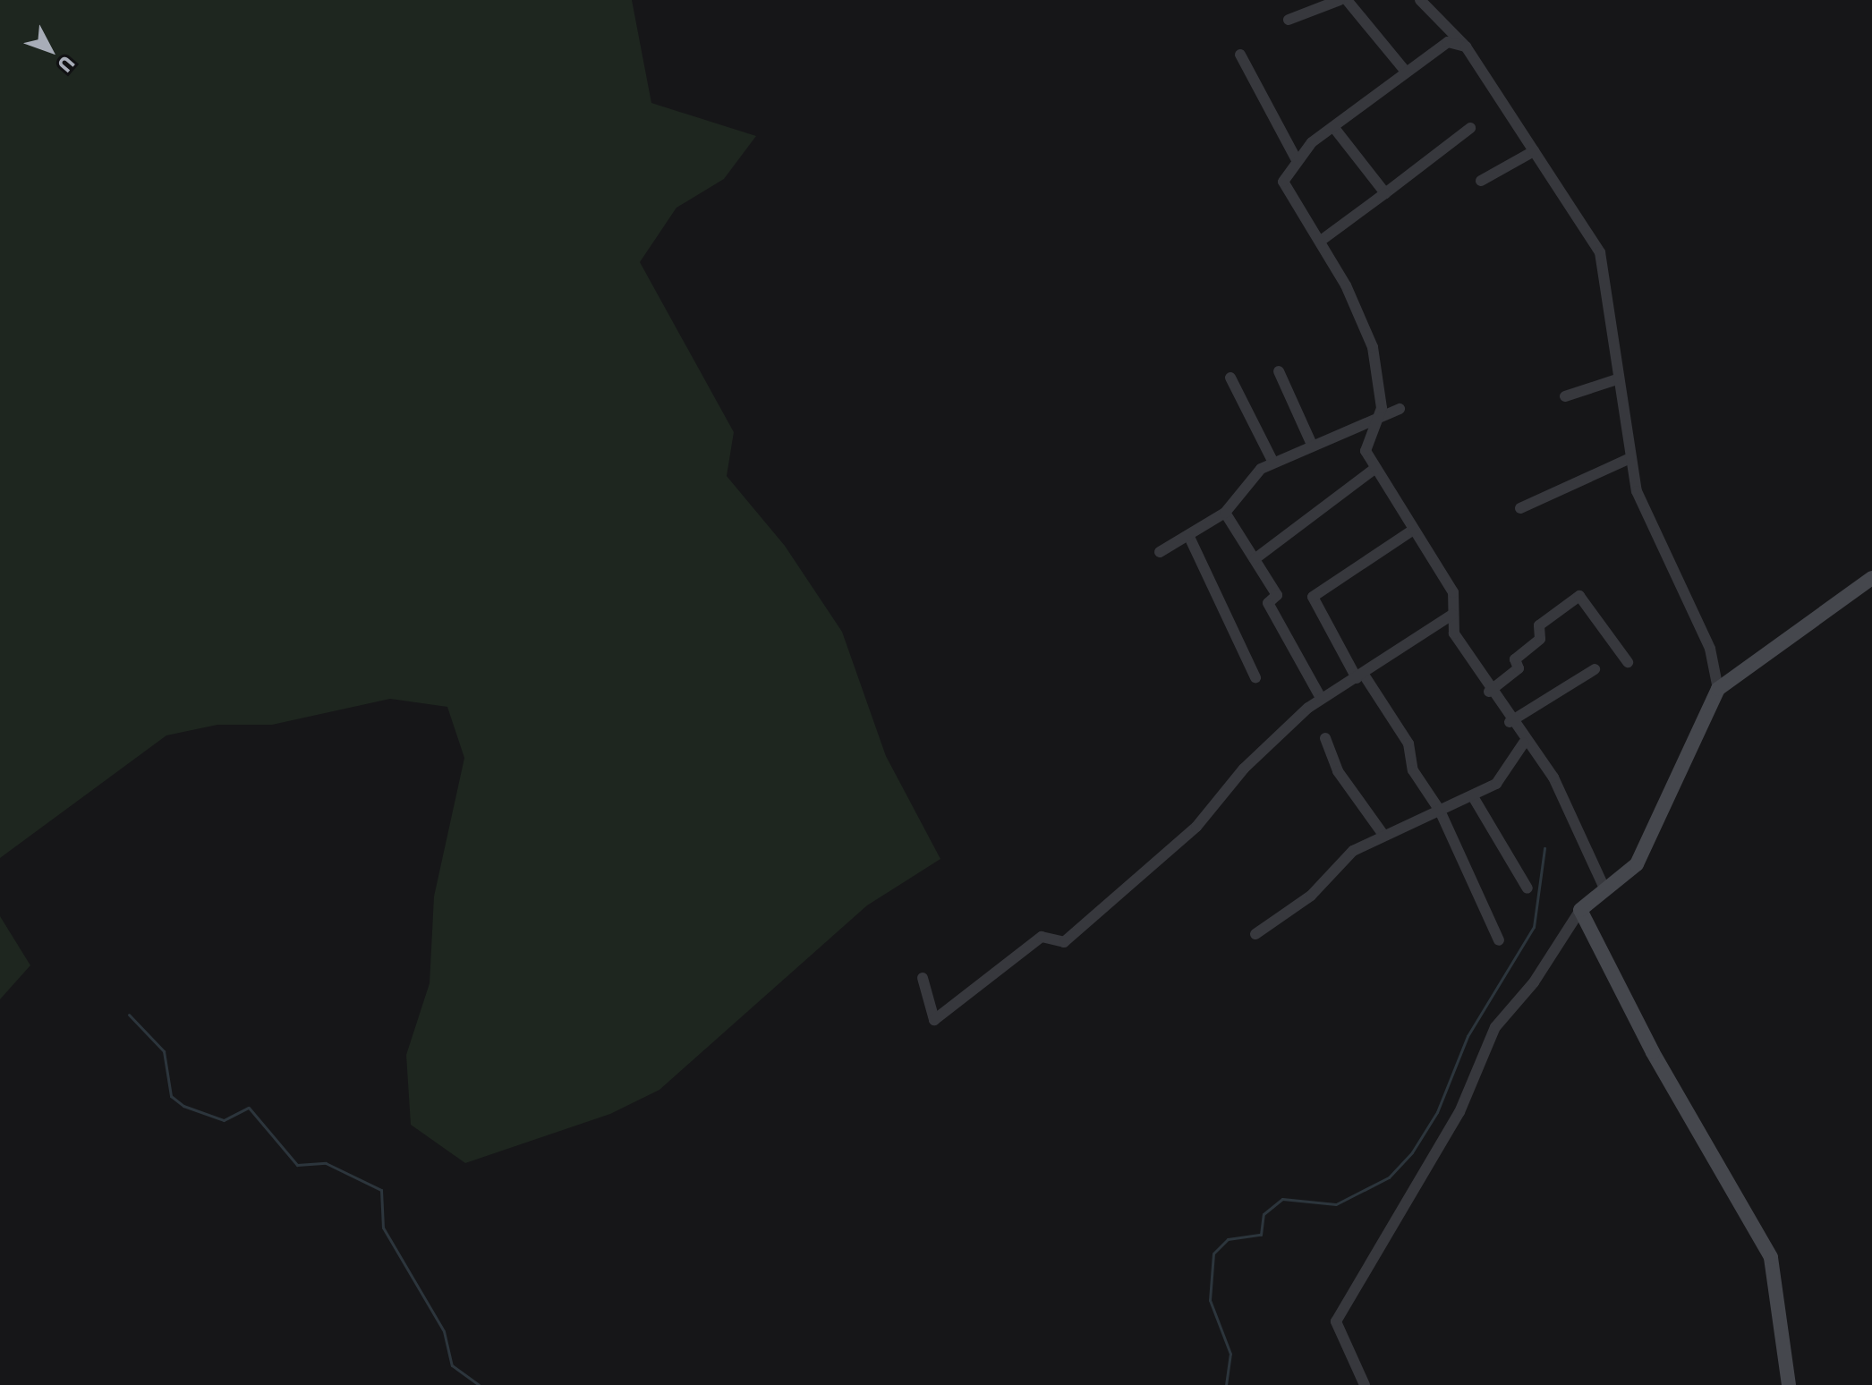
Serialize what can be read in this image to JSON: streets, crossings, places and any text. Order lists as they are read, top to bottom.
{
  "north": "bottom right"
}
